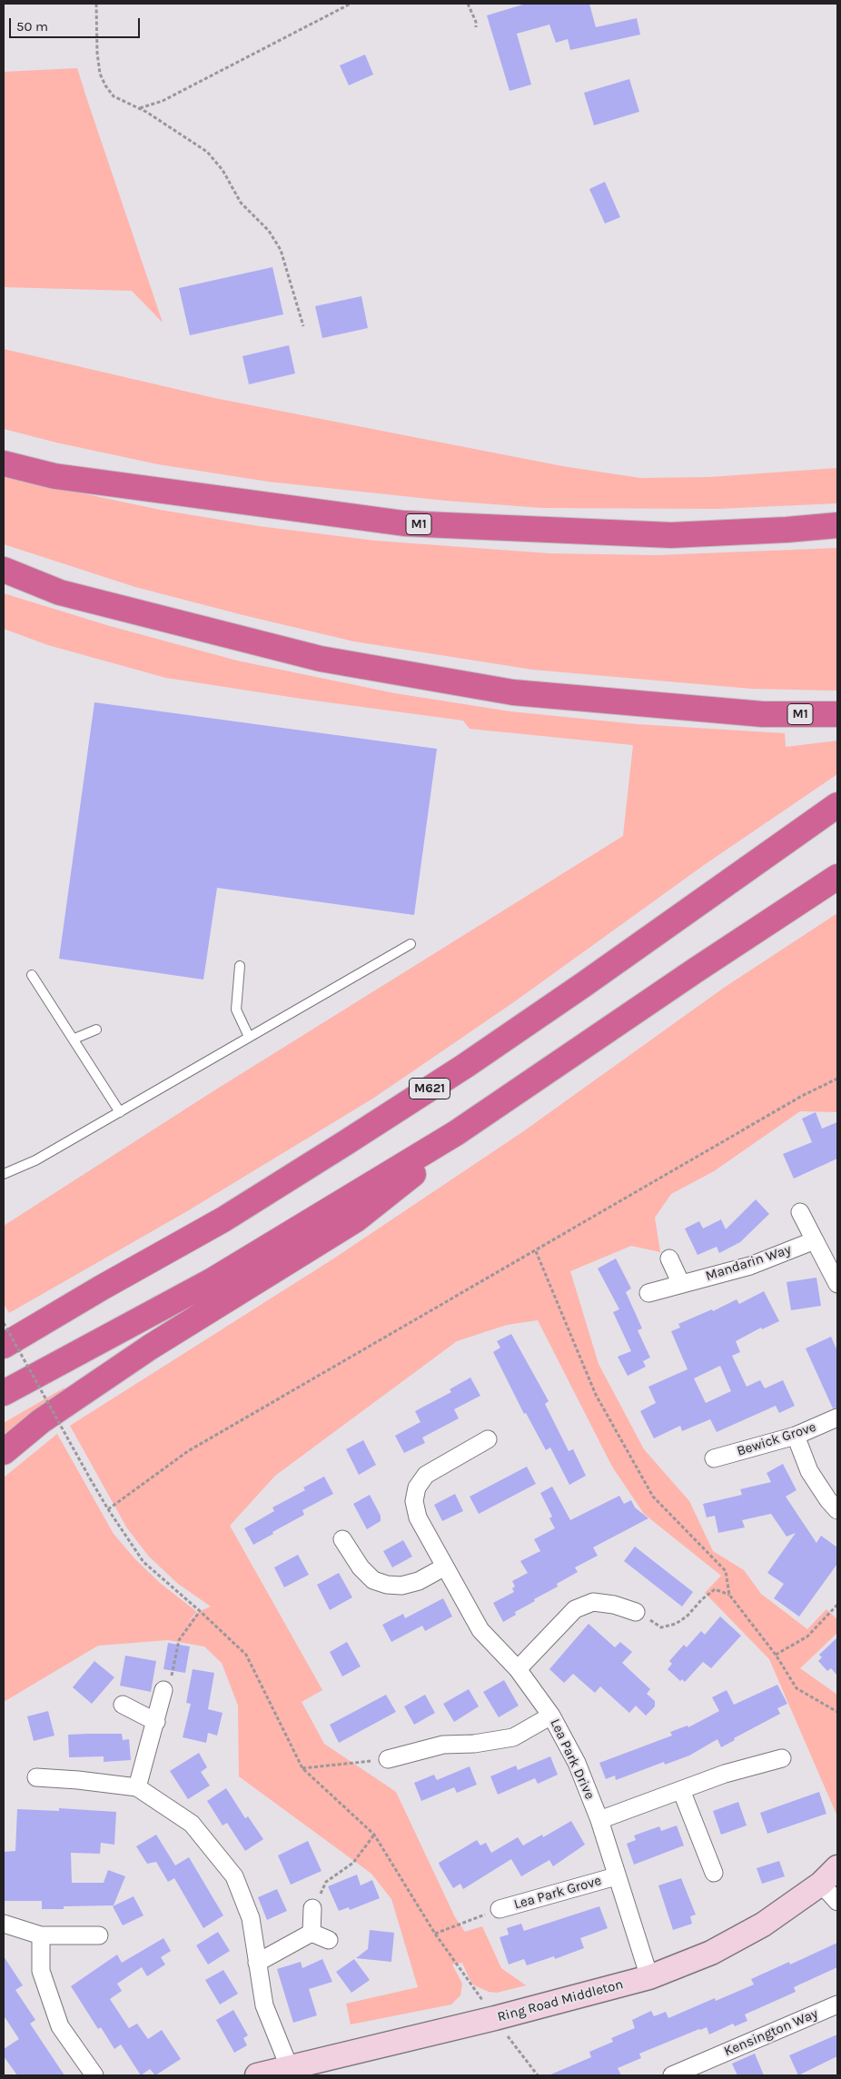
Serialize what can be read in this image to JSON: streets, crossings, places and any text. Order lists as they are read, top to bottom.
{
  "streets": {
    "highway": ["M1", "M621"],
    "street": [
      "Mandarin Way",
      "Bewick Grove",
      "Lea Park Drive",
      "Lea Park Grove",
      "Ring Road Middleton",
      "Kensington Way"
    ]
  },
  "crossings": [
    ["Lea Park Drive", "Lea Park Grove"],
    ["Lea Park Drive", "Ring Road Middleton"]
  ],
  "scale_bar": "50 m"
}
